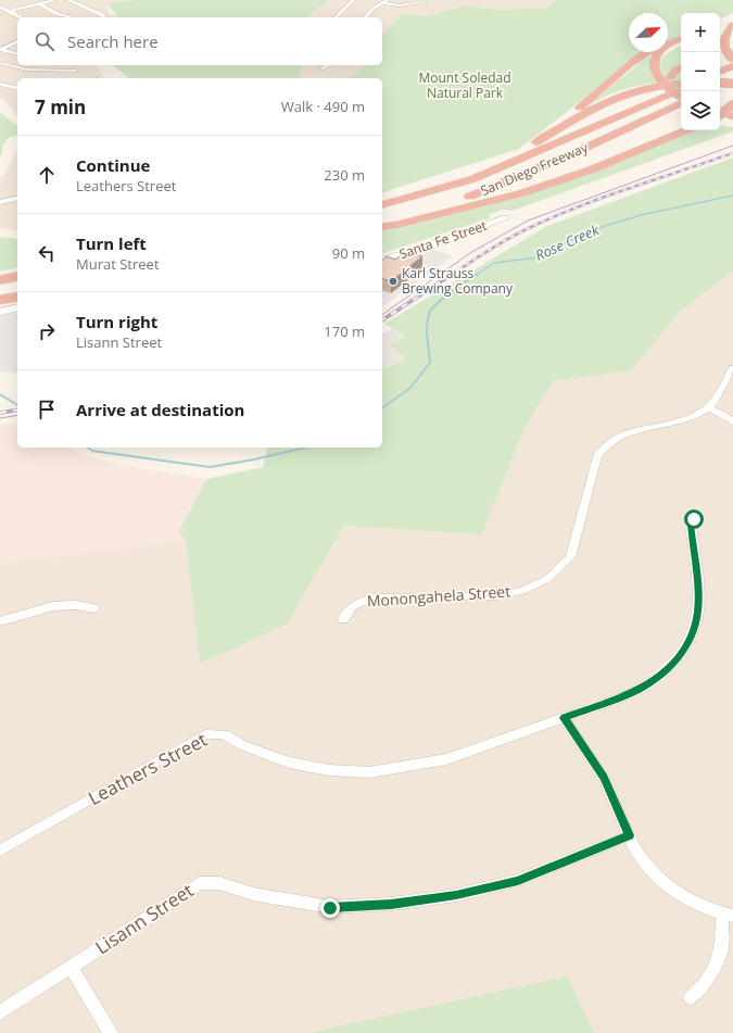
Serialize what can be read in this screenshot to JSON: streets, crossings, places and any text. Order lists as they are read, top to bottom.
{
  "streets": {
    "highway": ["San Diego Freeway"],
    "street": [
      "Santa Fe Street",
      "Monongahela Street",
      "Leathers Street",
      "Lisann Street"
    ]
  },
  "water": ["Rose Creek"],
  "parks": ["Mount Soledad Natural Park"],
  "places": ["Karl Strauss Brewing Company"],
  "north": "top right",
  "page": {
    "map_buttons": ["+", "−"],
    "search": "Search here",
    "heading": ["7 min", "Walk · 490 m"],
    "list": [
      ["Continue", "Leathers Street", "230 m"],
      ["Turn left", "Murat Street", "90 m"],
      ["Turn right", "Lisann Street", "170 m"],
      "Arrive at destination"
    ]
  }
}
